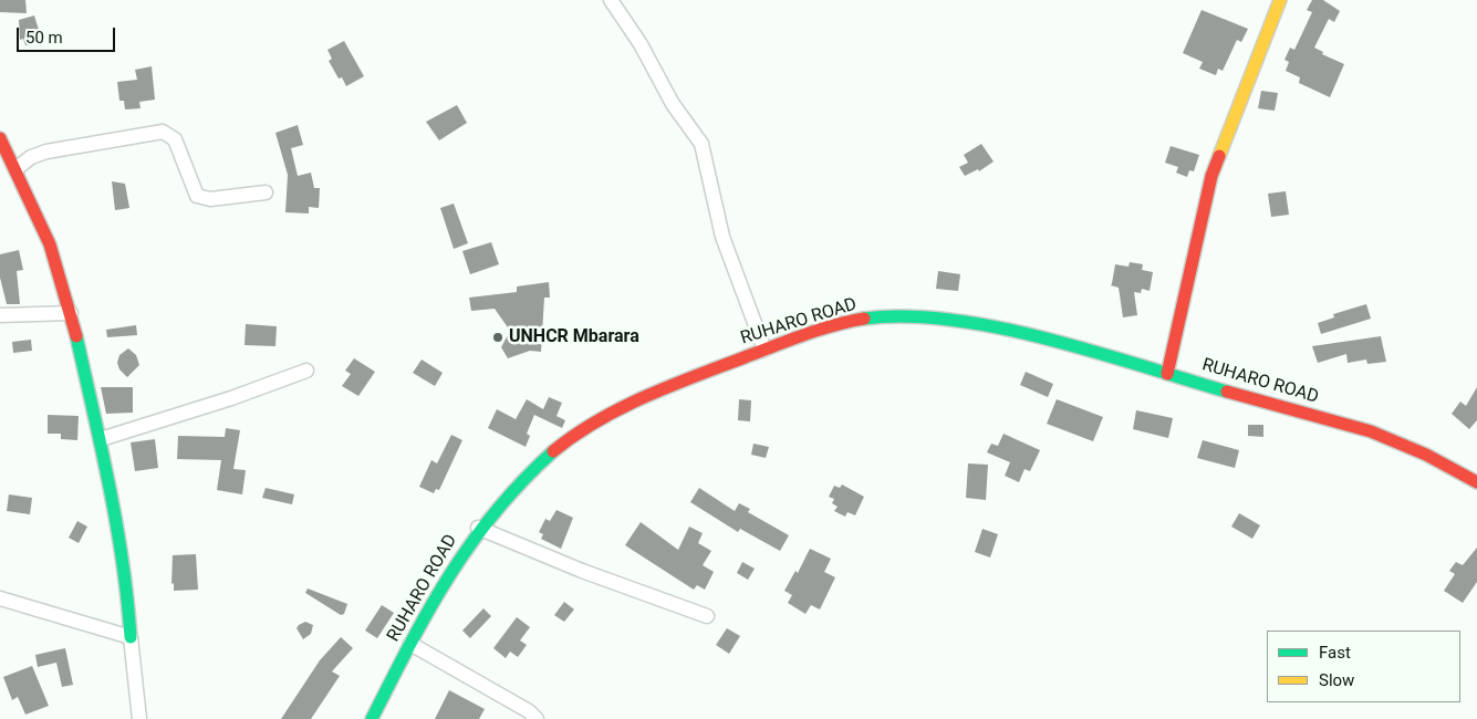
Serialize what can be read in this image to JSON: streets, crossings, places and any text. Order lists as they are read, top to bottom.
{
  "streets": {
    "street": ["RUHARO ROAD"]
  },
  "places": ["UNHCR Mbarara"],
  "legend": ["Fast", "Slow"],
  "scale_bar": "50 m"
}
